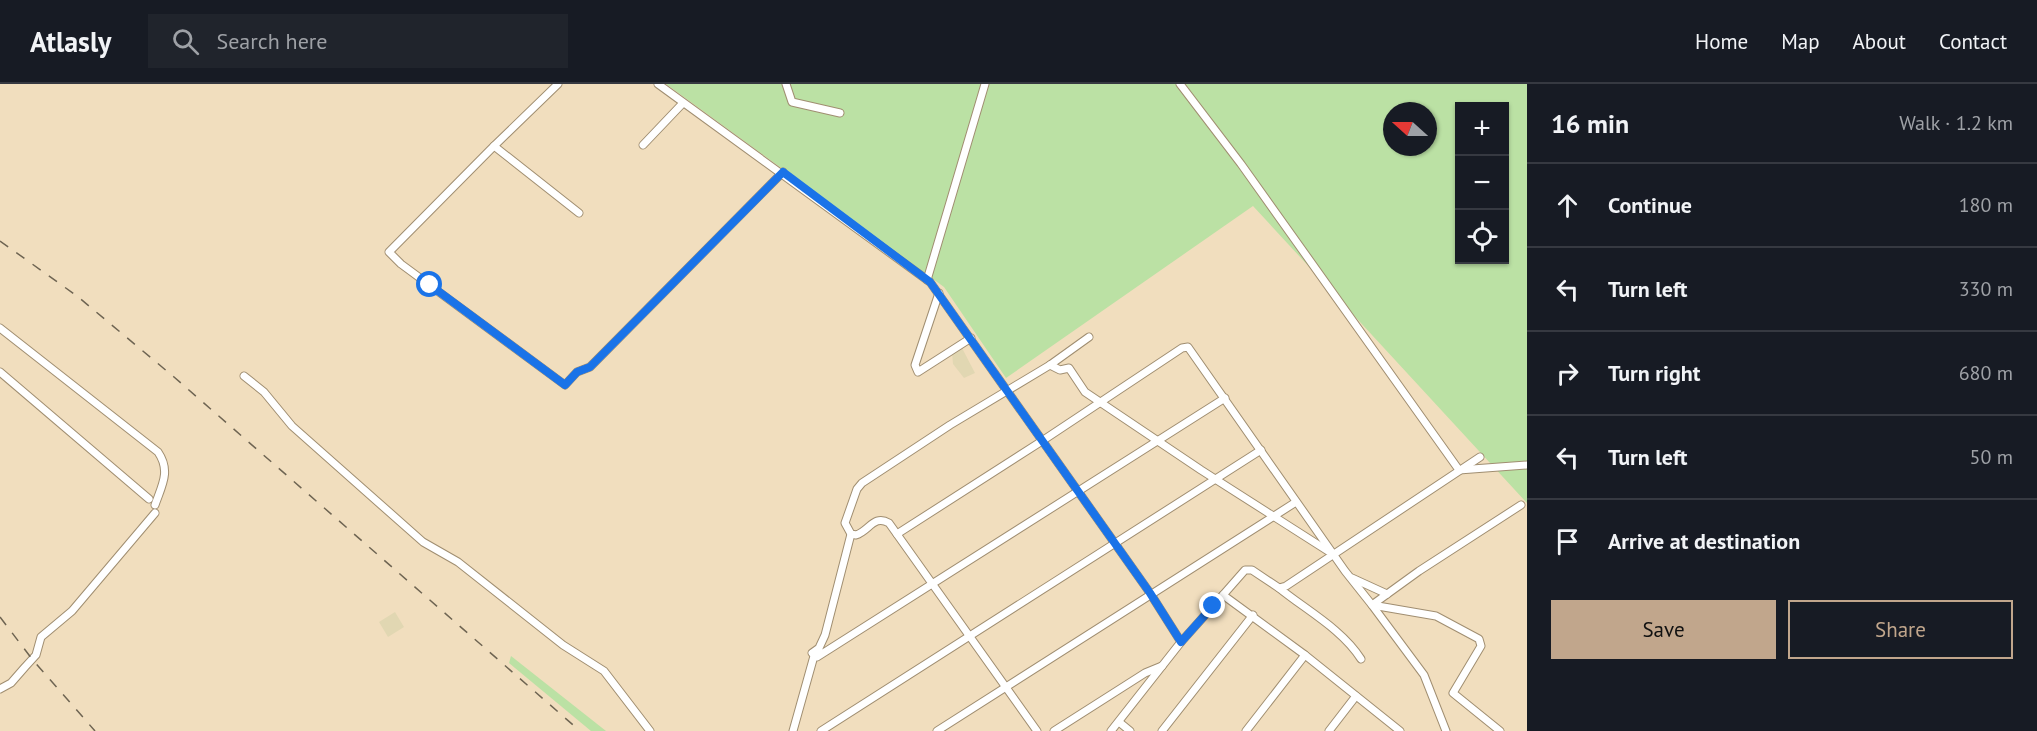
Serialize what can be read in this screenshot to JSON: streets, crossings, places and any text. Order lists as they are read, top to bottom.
{
  "north": "left",
  "page": {
    "header": "Atlasly",
    "search": "Search here",
    "nav": [
      "Home",
      "Map",
      "About",
      "Contact"
    ],
    "heading": ["16 min", "Walk · 1.2 km"],
    "map_buttons": ["+", "−"],
    "list": [
      ["Continue", "180 m"],
      ["Turn left", "330 m"],
      ["Turn right", "680 m"],
      ["Turn left", "50 m"],
      "Arrive at destination"
    ],
    "buttons": ["Save", "Share"]
  }
}
